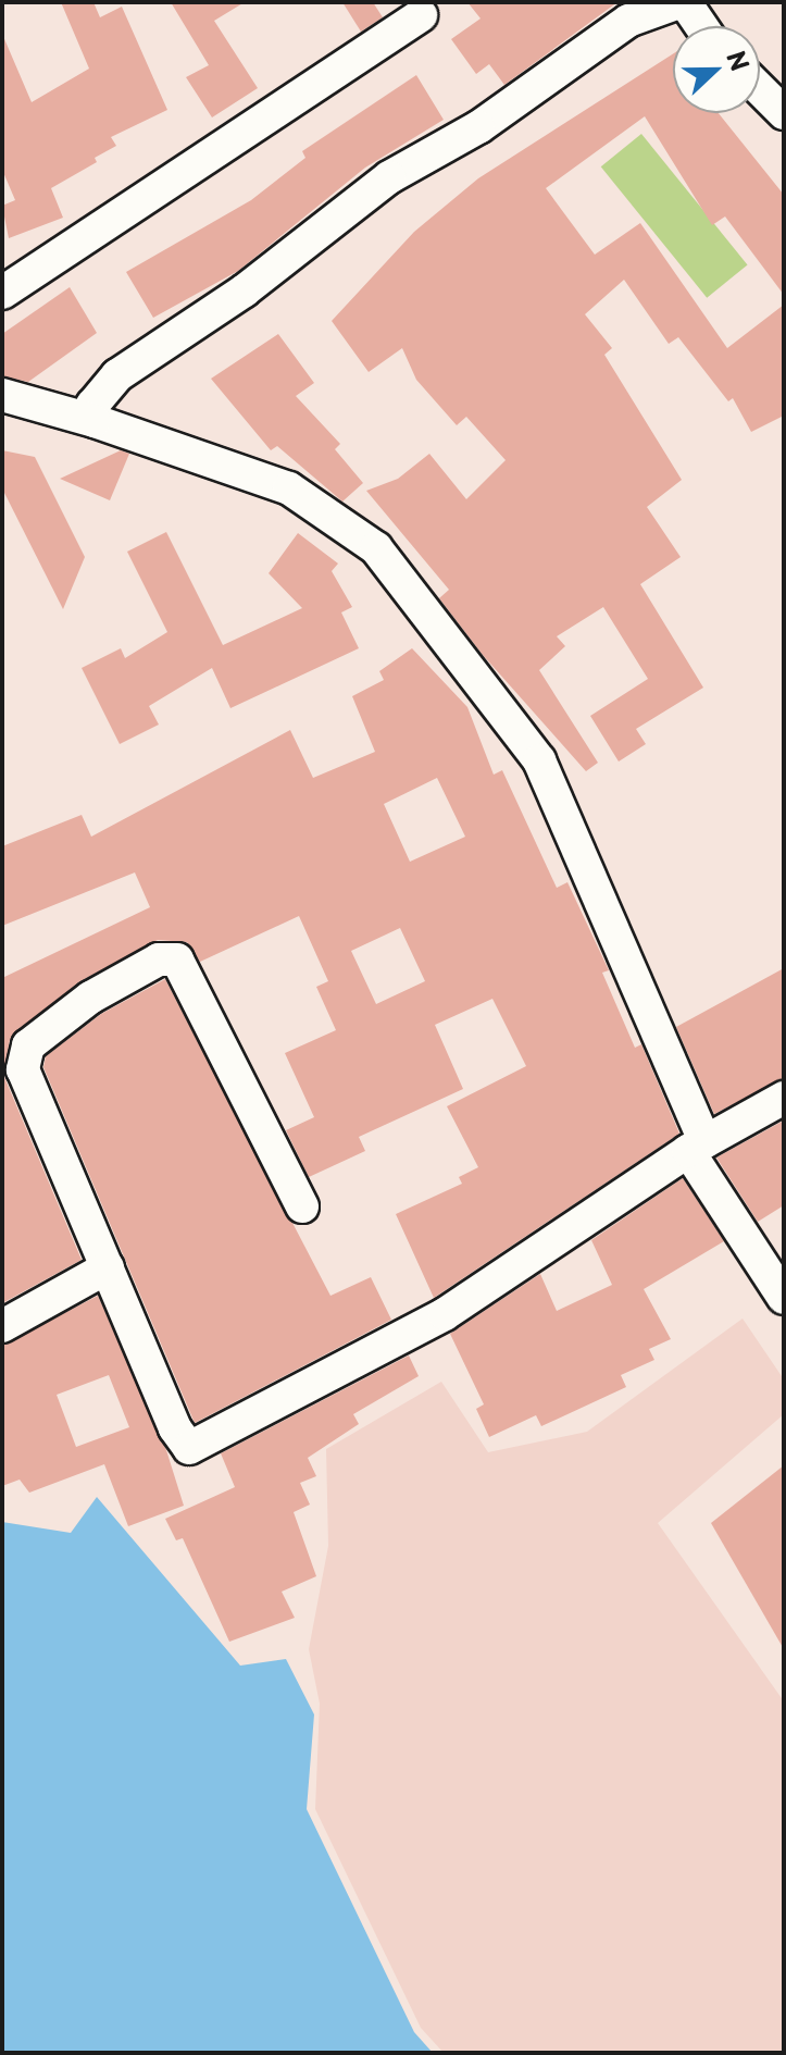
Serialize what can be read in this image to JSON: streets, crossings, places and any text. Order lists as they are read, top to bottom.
{
  "north": "right"
}
